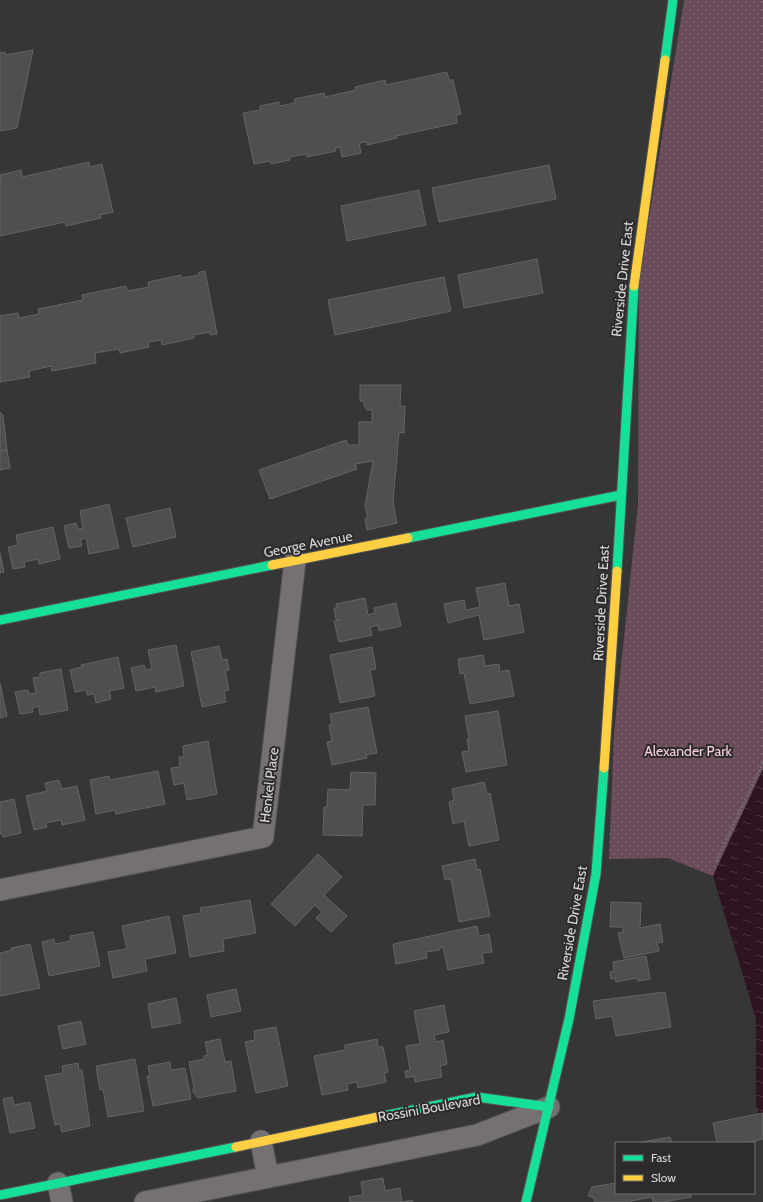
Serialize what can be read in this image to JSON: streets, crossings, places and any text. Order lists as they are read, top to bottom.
{
  "streets": {
    "main road": ["Riverside Drive East", "George Avenue", "Rossini Boulevard"],
    "street": ["Henkel Place"]
  },
  "crossings": [
    ["Riverside Drive East", "George Avenue"],
    ["Riverside Drive East", "Rossini Boulevard"],
    ["George Avenue", "Henkel Place"]
  ],
  "parks": ["Alexander Park"],
  "legend": ["Fast", "Slow"]
}
